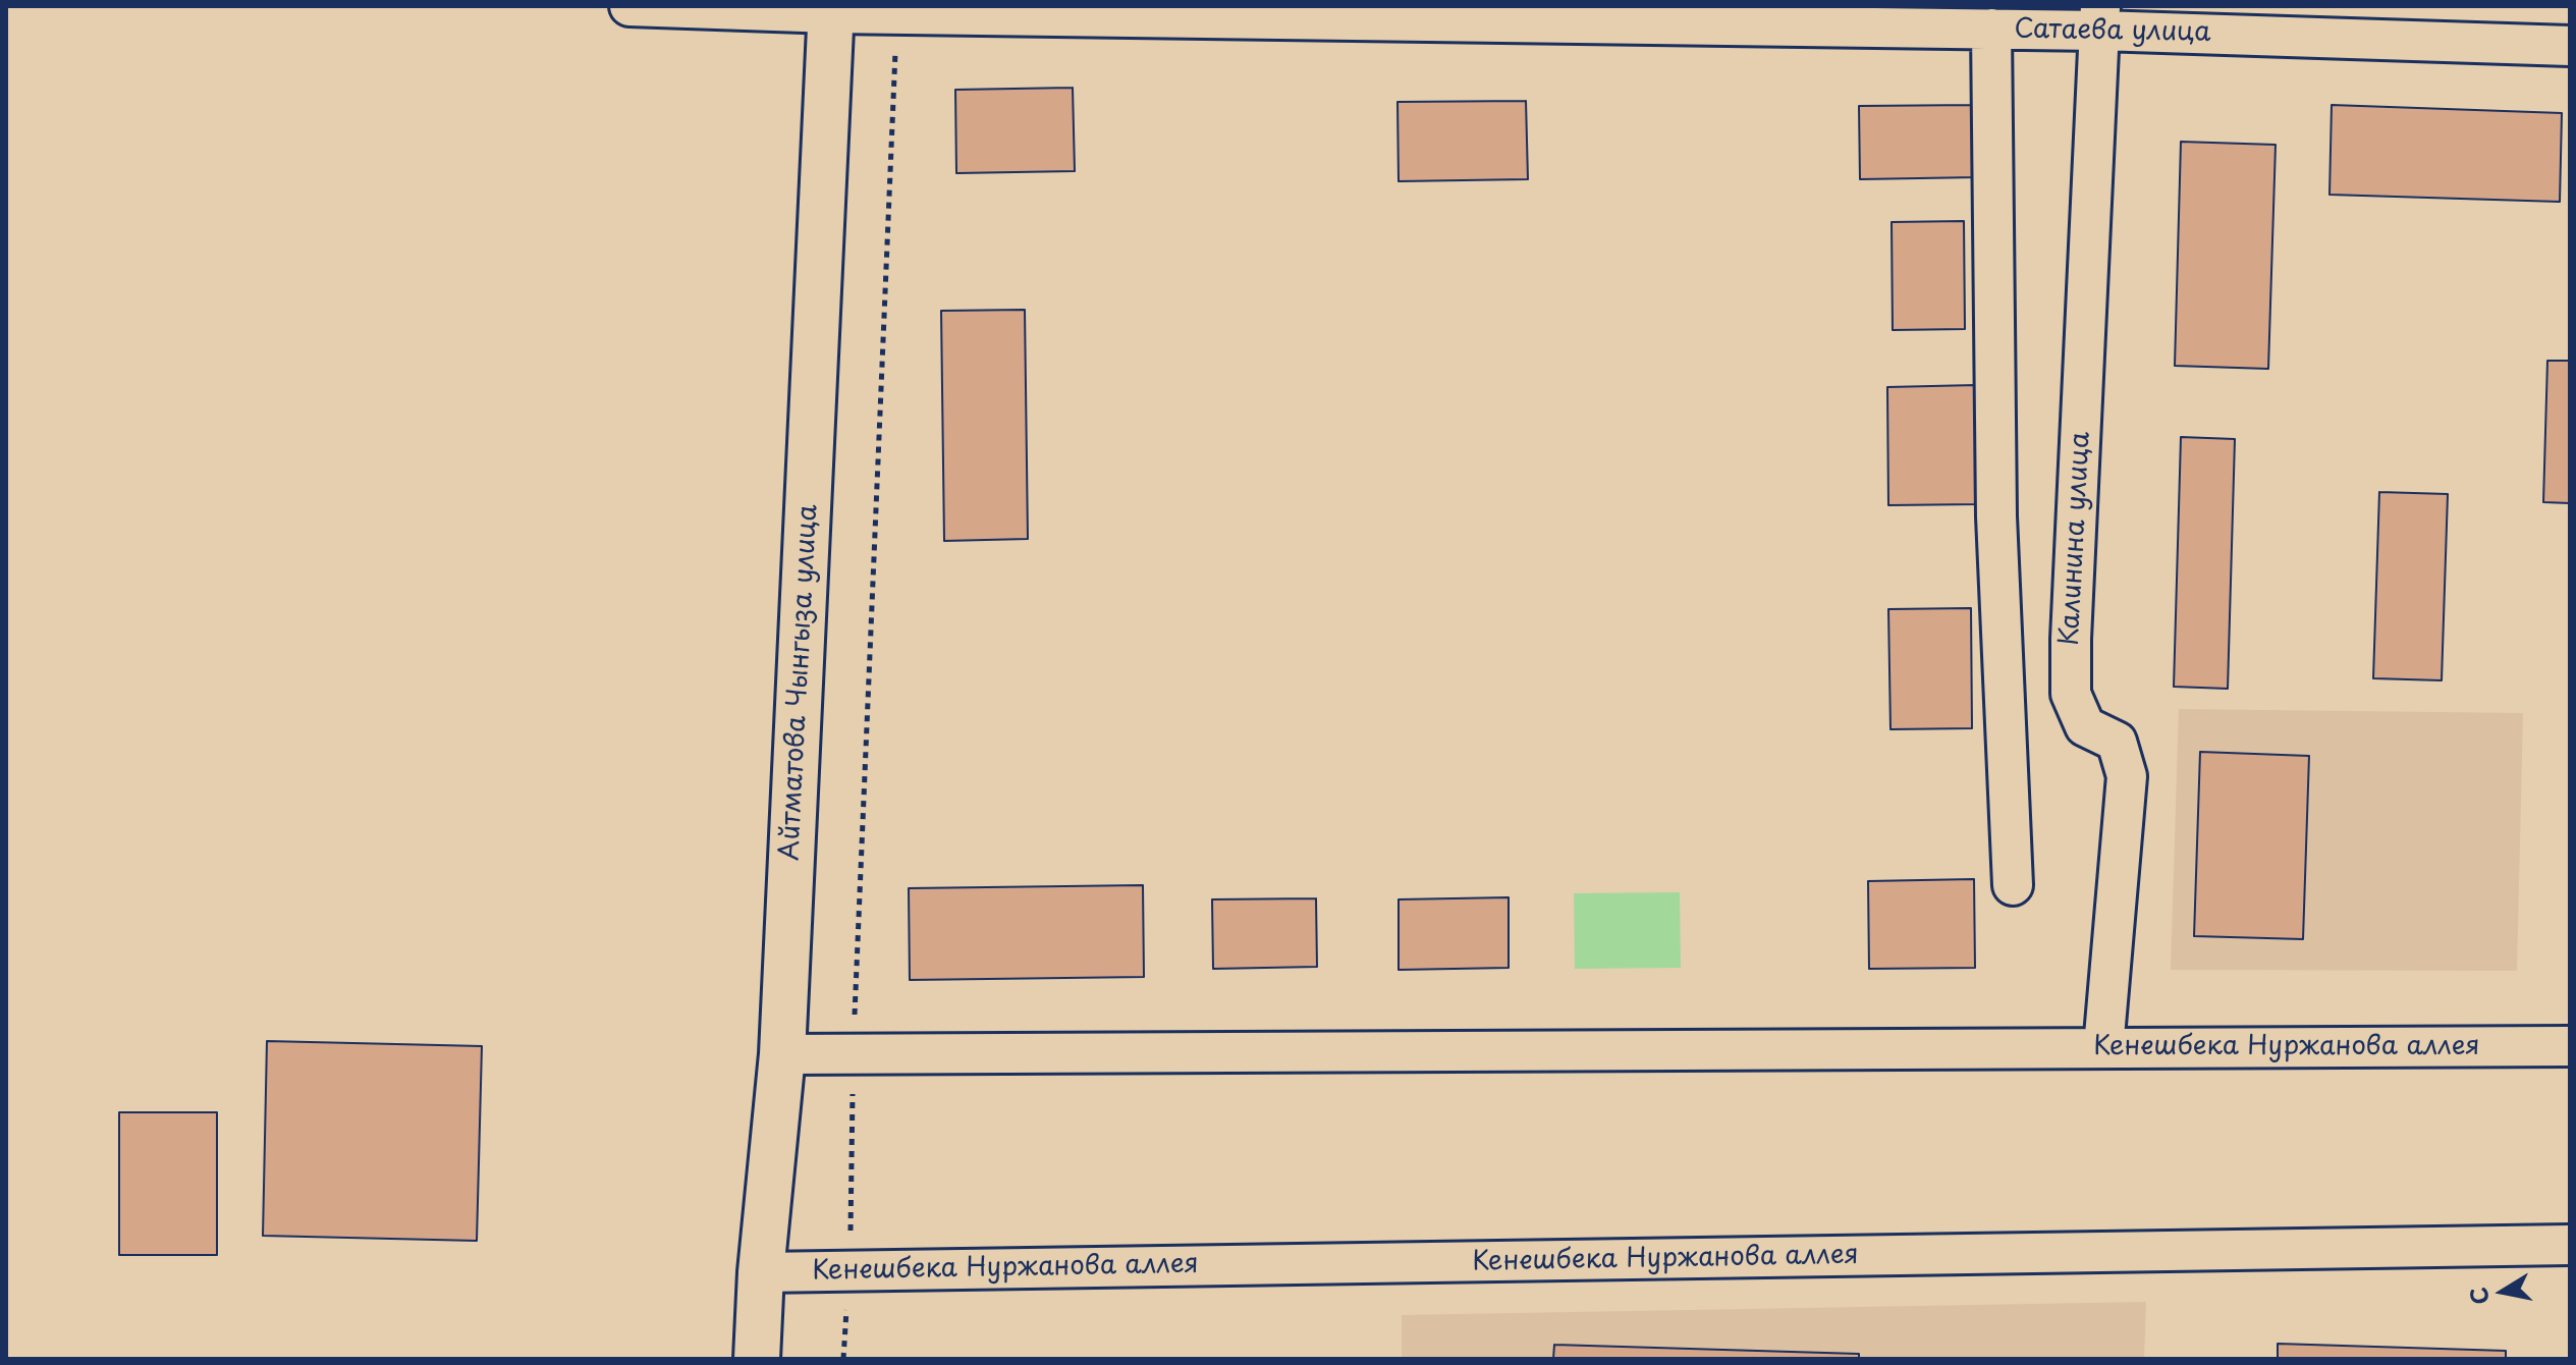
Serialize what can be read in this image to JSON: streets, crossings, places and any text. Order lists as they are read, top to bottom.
{
  "streets": {
    "highway": ["Айтматова Чынгыза улица"],
    "street": ["Сатаева улица", "Калинина улица", "Кенешбека Нуржанова аллея"]
  },
  "crossings": [
    ["Сатаева улица", "Калинина улица"],
    ["Сатаева улица", "Айтматова Чынгыза улица"],
    ["Калинина улица", "Кенешбека Нуржанова аллея"],
    ["Айтматова Чынгыза улица", "Кенешбека Нуржанова аллея"]
  ],
  "north": "left"
}
